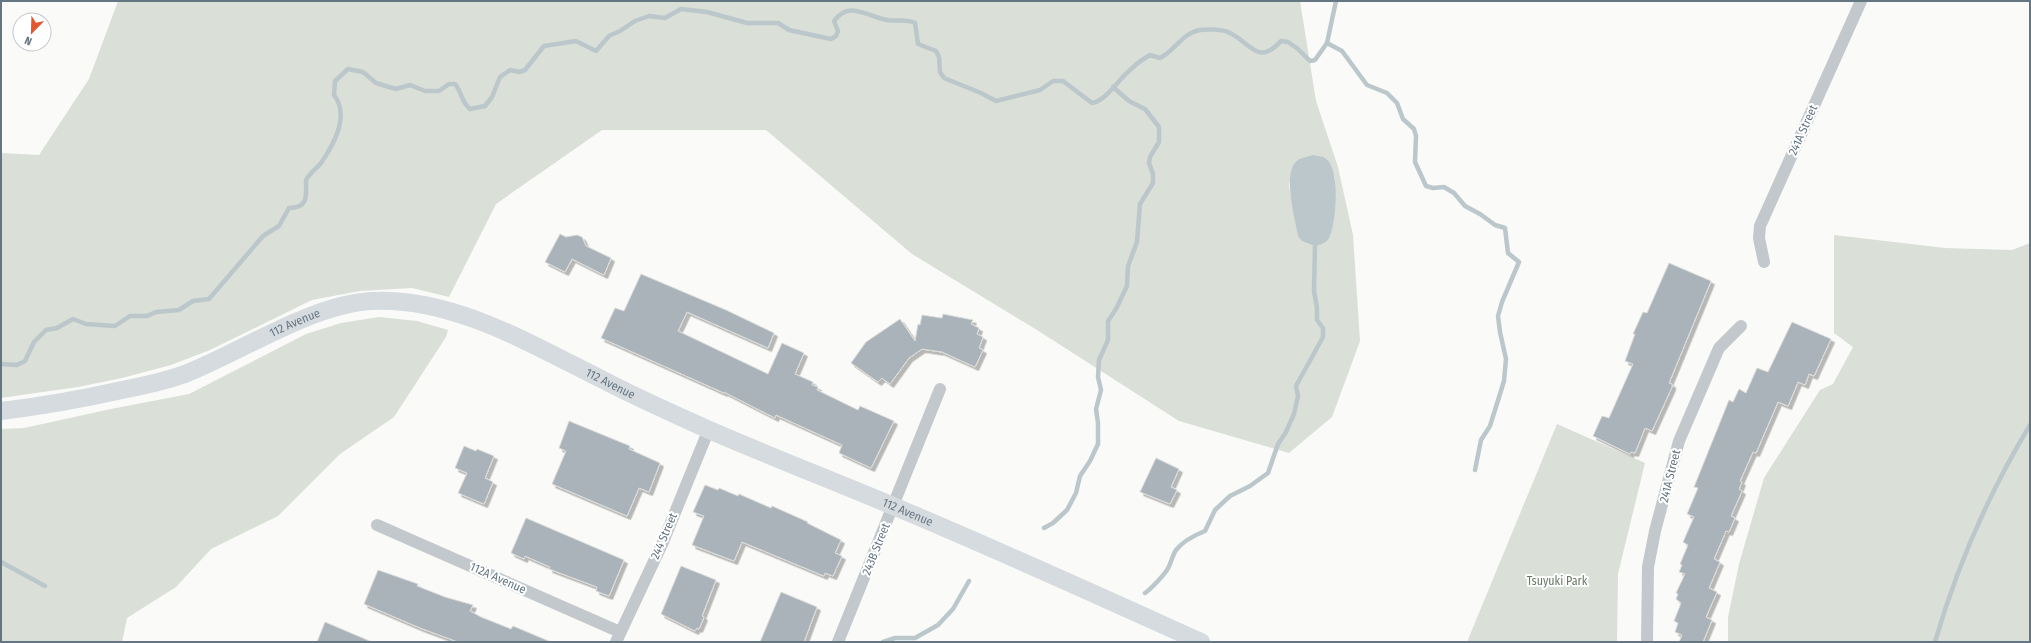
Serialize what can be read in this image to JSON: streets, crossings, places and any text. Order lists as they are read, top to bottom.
{
  "streets": {
    "main road": ["112 Avenue"],
    "street": [
      "241A Street",
      "244 Street",
      "243B Street",
      "112A Avenue"
    ]
  },
  "crossings": [
    ["112 Avenue", "244 Street"],
    ["112 Avenue", "243B Street"],
    ["244 Street", "112A Avenue"]
  ],
  "parks": ["Tsuyuki Park"],
  "north": "bottom left"
}
